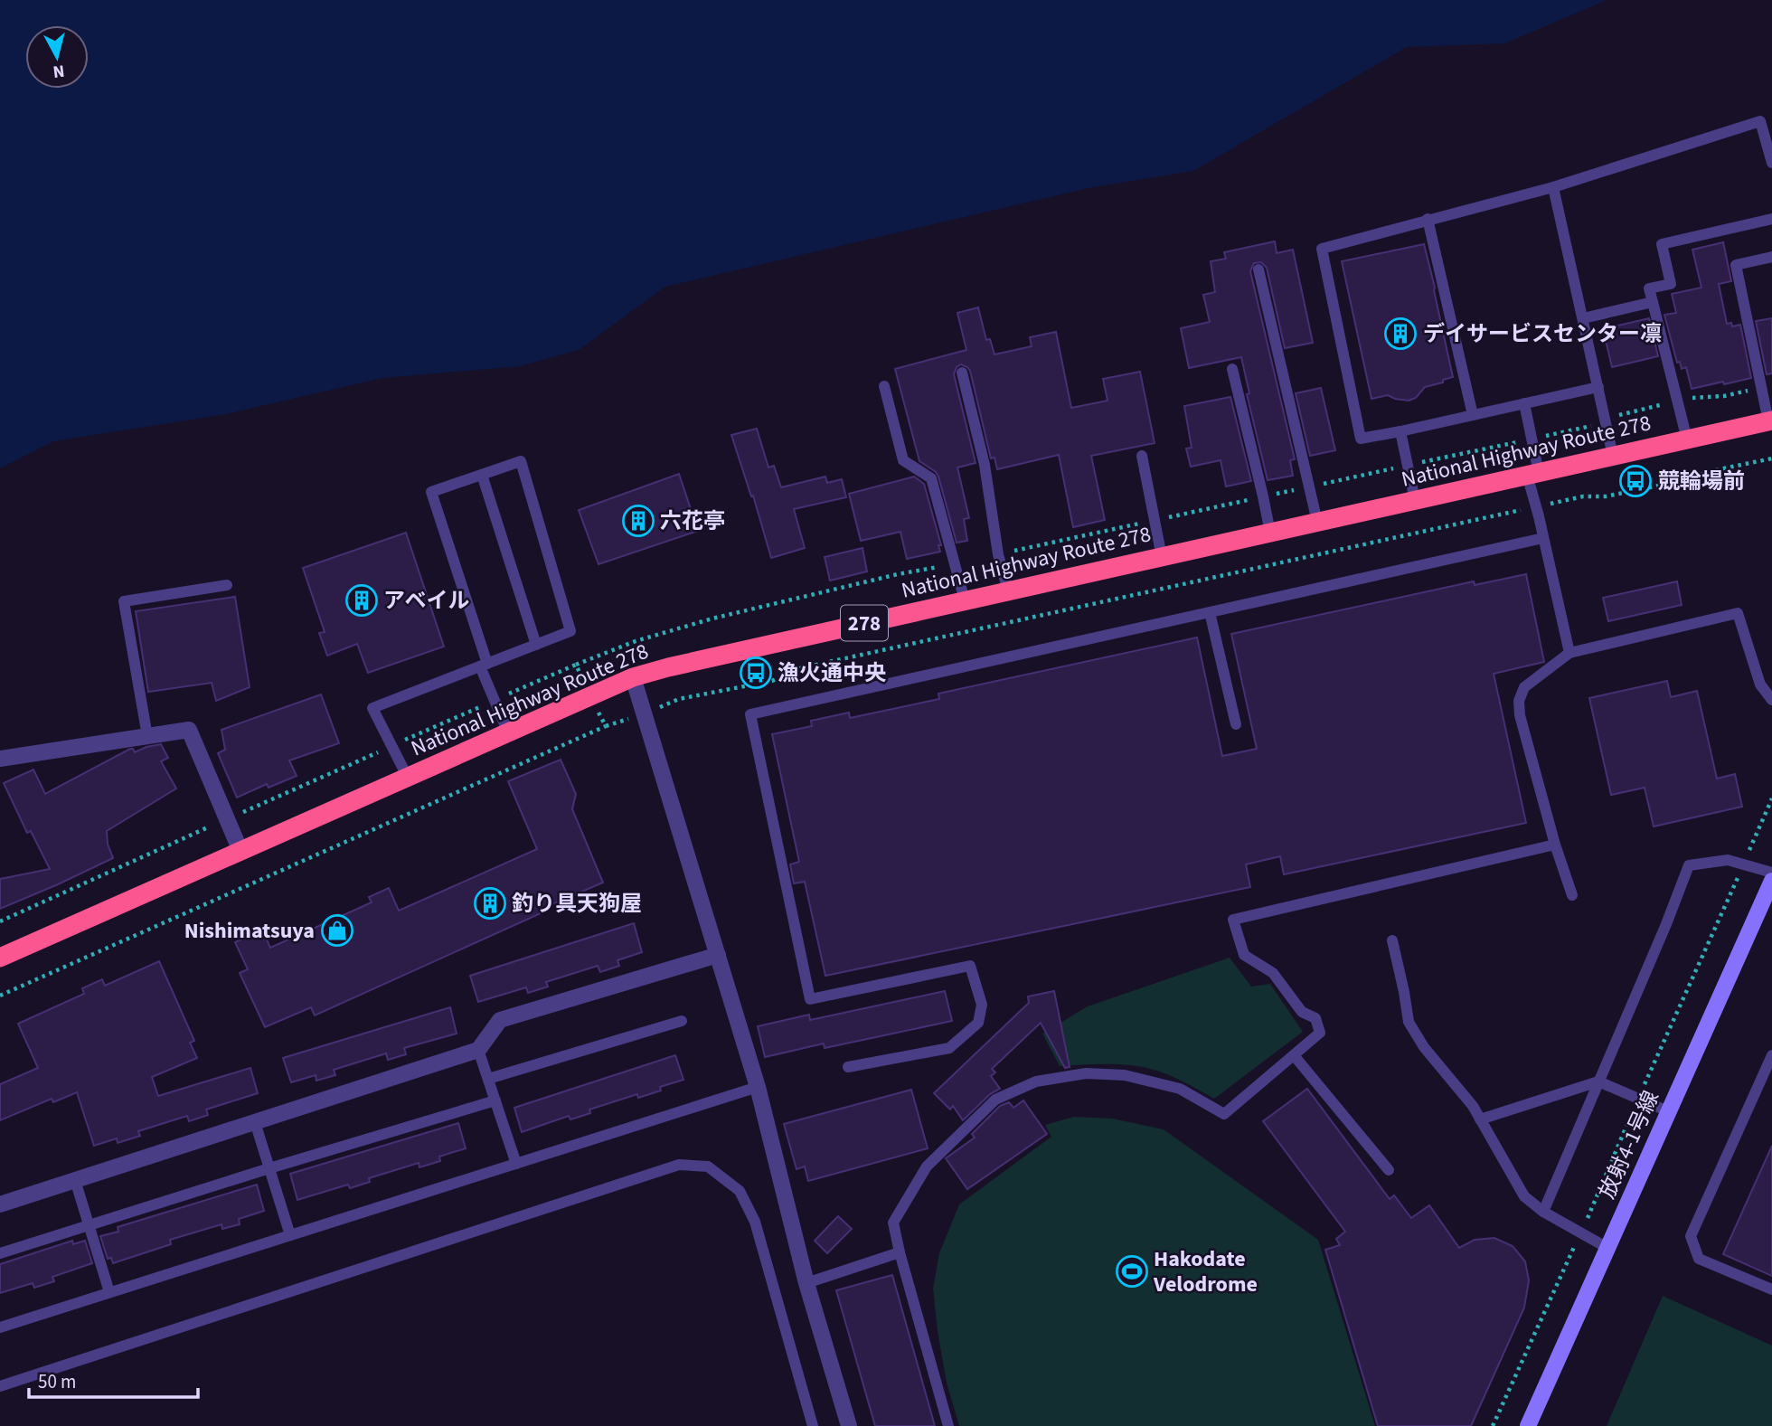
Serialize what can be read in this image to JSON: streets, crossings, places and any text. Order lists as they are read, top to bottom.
{
  "streets": {
    "highway": ["National Highway Route 278", "278"],
    "street": ["放射4-1号線"]
  },
  "places": {
    "building": [
      "デイサービスセンター凛",
      "六花亭",
      "アベイル",
      "釣り具天狗屋"
    ],
    "bus stop": ["競輪場前", "漁火通中央"],
    "shop": ["Nishimatsuya"],
    "sports": ["Hakodate Velodrome"]
  },
  "scale_bar": "50 m",
  "north": "bottom"
}
